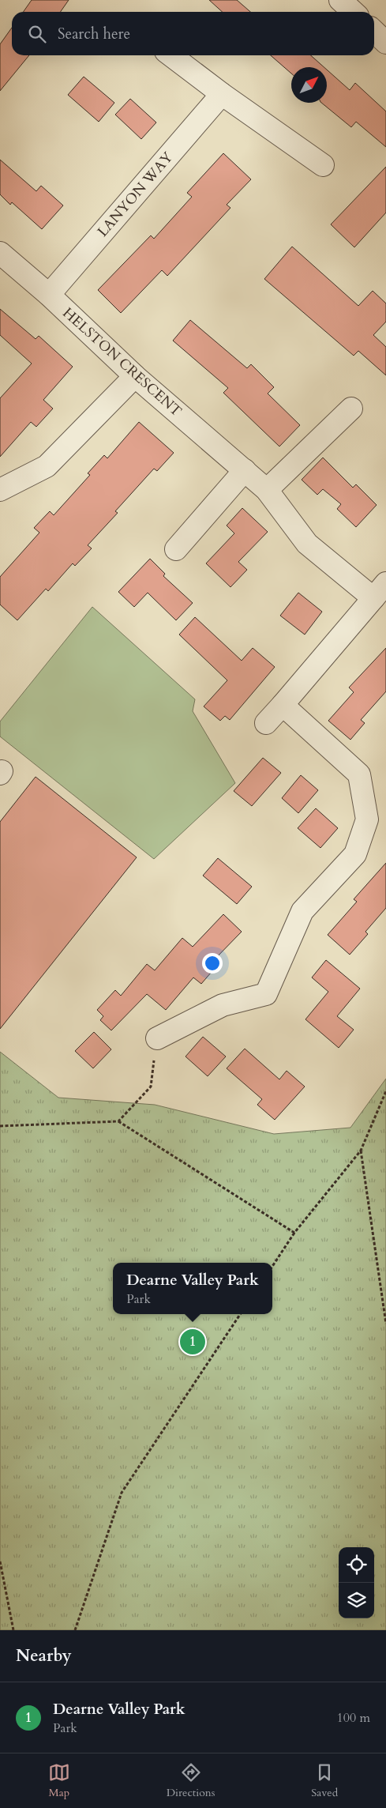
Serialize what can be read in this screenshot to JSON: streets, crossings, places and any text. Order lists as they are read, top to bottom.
{
  "streets": {
    "street": ["LANYON WAY", "HELSTON CRESCENT"]
  },
  "crossings": [
    ["LANYON WAY", "HELSTON CRESCENT"]
  ],
  "north": "top right",
  "page": {
    "search": "Search here",
    "popup": ["Dearne Valley Park", "Park"],
    "pins": "1",
    "heading": "Nearby",
    "list": [
      {
        "mark": "1",
        "name": "Dearne Valley Park",
        "note": "Park",
        "value": "100 m"
      }
    ],
    "nav": ["Map", "Directions", "Saved"]
  }
}
